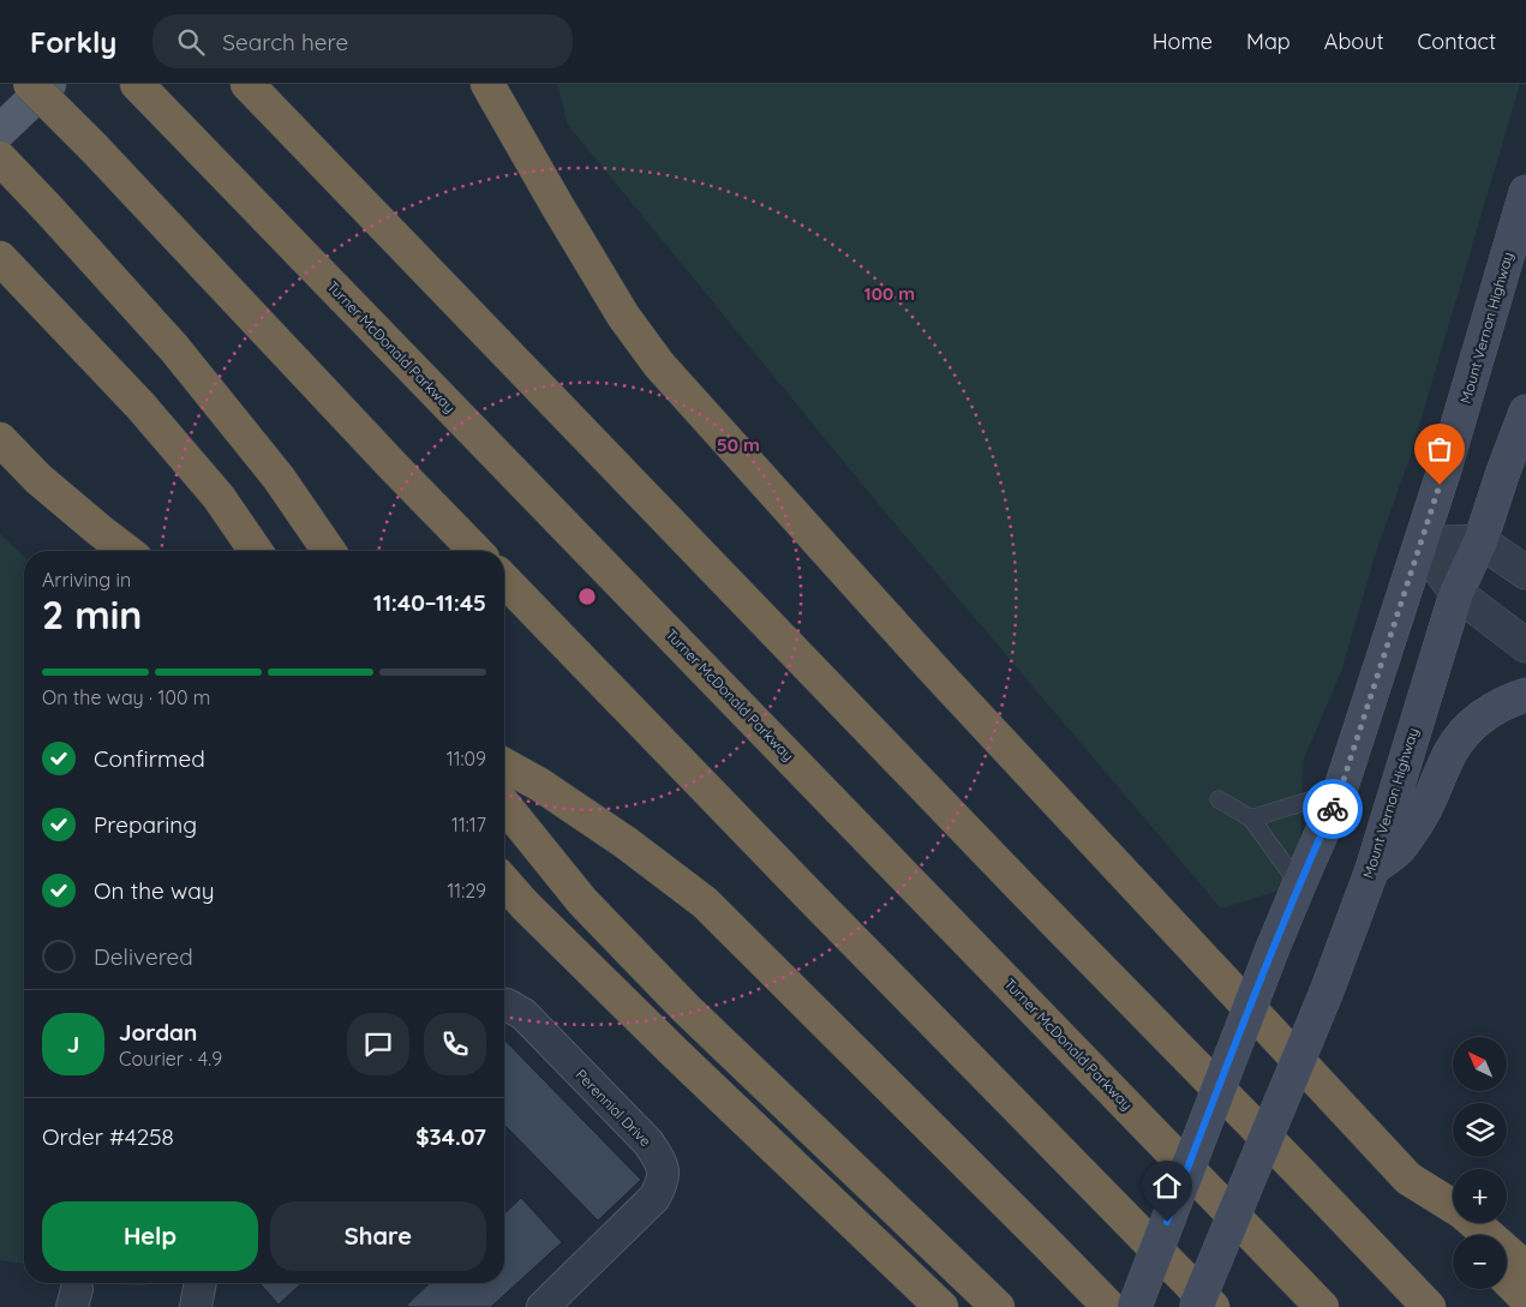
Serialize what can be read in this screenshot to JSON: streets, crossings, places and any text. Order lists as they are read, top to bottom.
{
  "streets": {
    "highway": ["Turner McDonald Parkway"],
    "main road": ["Mount Vernon Highway"],
    "street": ["Perennial Drive"]
  },
  "north": "top left",
  "page": {
    "header": "Forkly",
    "search": "Search here",
    "nav": [
      "Home",
      "Map",
      "About",
      "Contact"
    ],
    "heading": ["2 min", "Arriving in", "11:40–11:45"],
    "panel": [
      "Jordan",
      "Courier · 4.9",
      "Order #4258",
      "$34.07"
    ],
    "bar": "On the way · 100 m",
    "list": [
      ["Confirmed", "11:09"],
      ["Preparing", "11:17"],
      ["On the way", "11:29"],
      "Delivered"
    ],
    "round": "J",
    "map_buttons": ["+", "−"],
    "buttons": ["Help", "Share"]
  },
  "rings": ["100 m", "50 m"]
}
